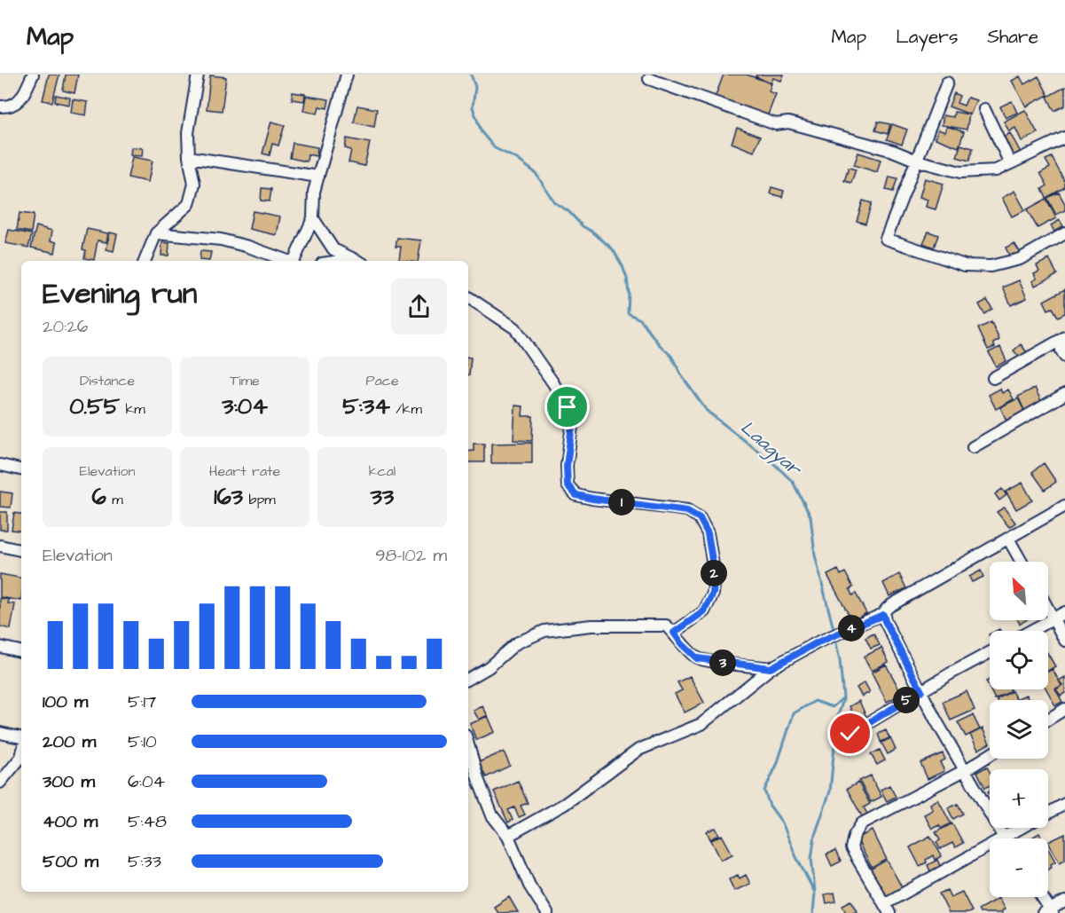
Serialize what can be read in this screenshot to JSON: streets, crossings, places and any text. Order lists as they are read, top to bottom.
{
  "water": ["Laagyar"],
  "north": "top left",
  "page": {
    "header": "Map",
    "nav": ["Map", "Layers", "Share"],
    "heading": ["Evening run", "20:26"],
    "stats": [
      ["Distance", "0.55 km"],
      ["Time", "3:04"],
      ["Pace", "5:34 /km"],
      ["Elevation", "6 m"],
      ["Heart rate", "163 bpm"],
      ["kcal", "33"]
    ],
    "pins": [
      "1",
      "2",
      "4",
      "3",
      "5"
    ],
    "chart": ["Elevation", "98–102 m"],
    "map_buttons": ["+", "−"],
    "list": [
      {
        "name": "100 m",
        "note": "5:17"
      },
      {
        "name": "200 m",
        "note": "5:10"
      },
      {
        "name": "300 m",
        "note": "6:04"
      },
      {
        "name": "400 m",
        "note": "5:48"
      },
      {
        "name": "500 m",
        "note": "5:33"
      }
    ]
  }
}
